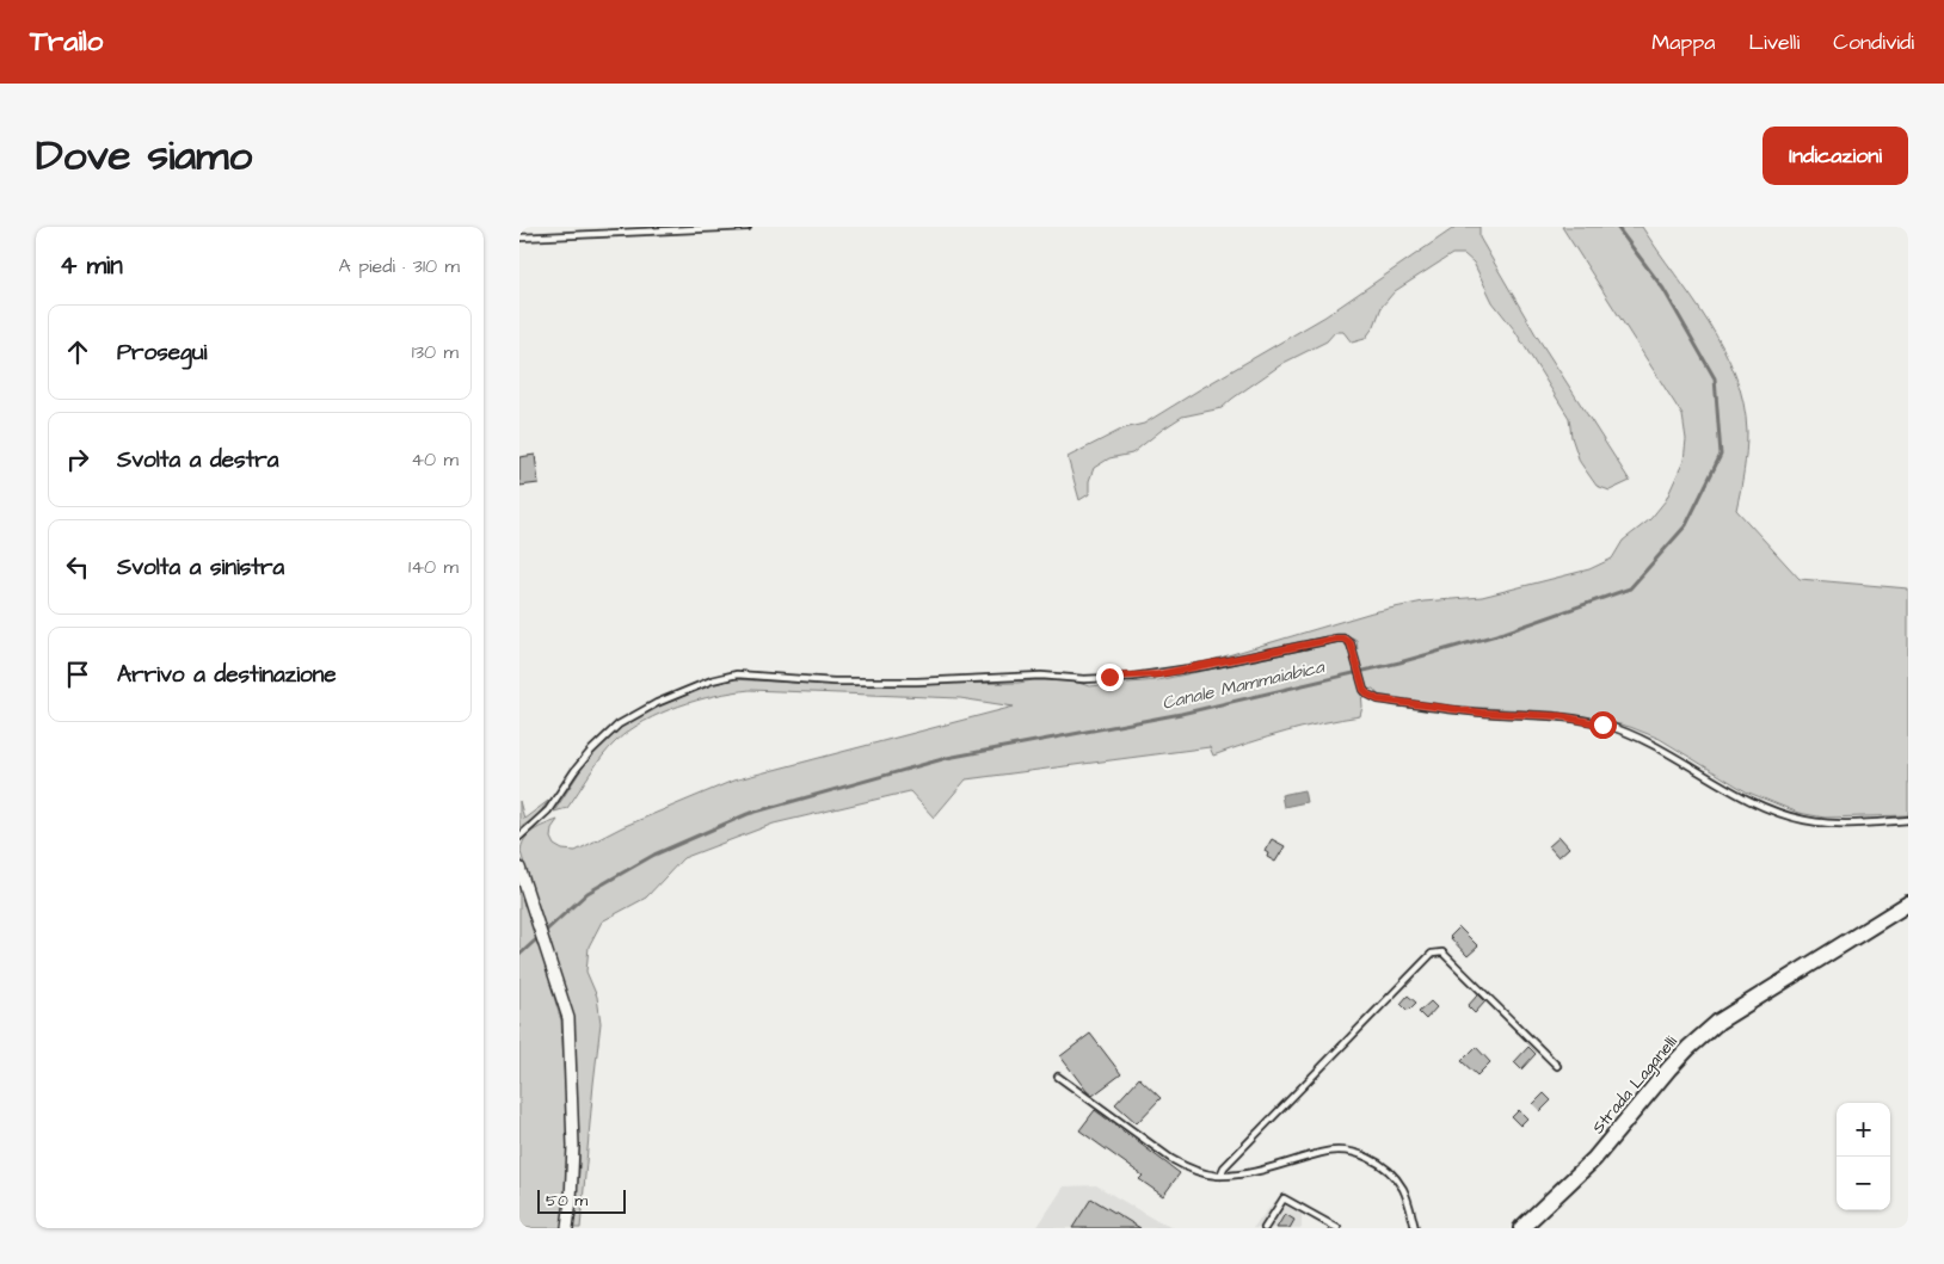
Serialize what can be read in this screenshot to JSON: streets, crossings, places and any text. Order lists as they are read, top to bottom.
{
  "streets": {
    "street": ["Strada Laganelli"]
  },
  "water": ["Canale Mammaiabica"],
  "scale_bar": "50 m",
  "page": {
    "header": "Trailo",
    "nav": ["Mappa", "Livelli", "Condividi"],
    "title": "Dove siamo",
    "buttons": "Indicazioni",
    "heading": ["4 min", "A piedi · 310 m"],
    "list": [
      ["Prosegui", "130 m"],
      ["Svolta a destra", "40 m"],
      ["Svolta a sinistra", "140 m"],
      "Arrivo a destinazione"
    ],
    "map_buttons": ["+", "−"],
    "scale": "50 m"
  }
}
